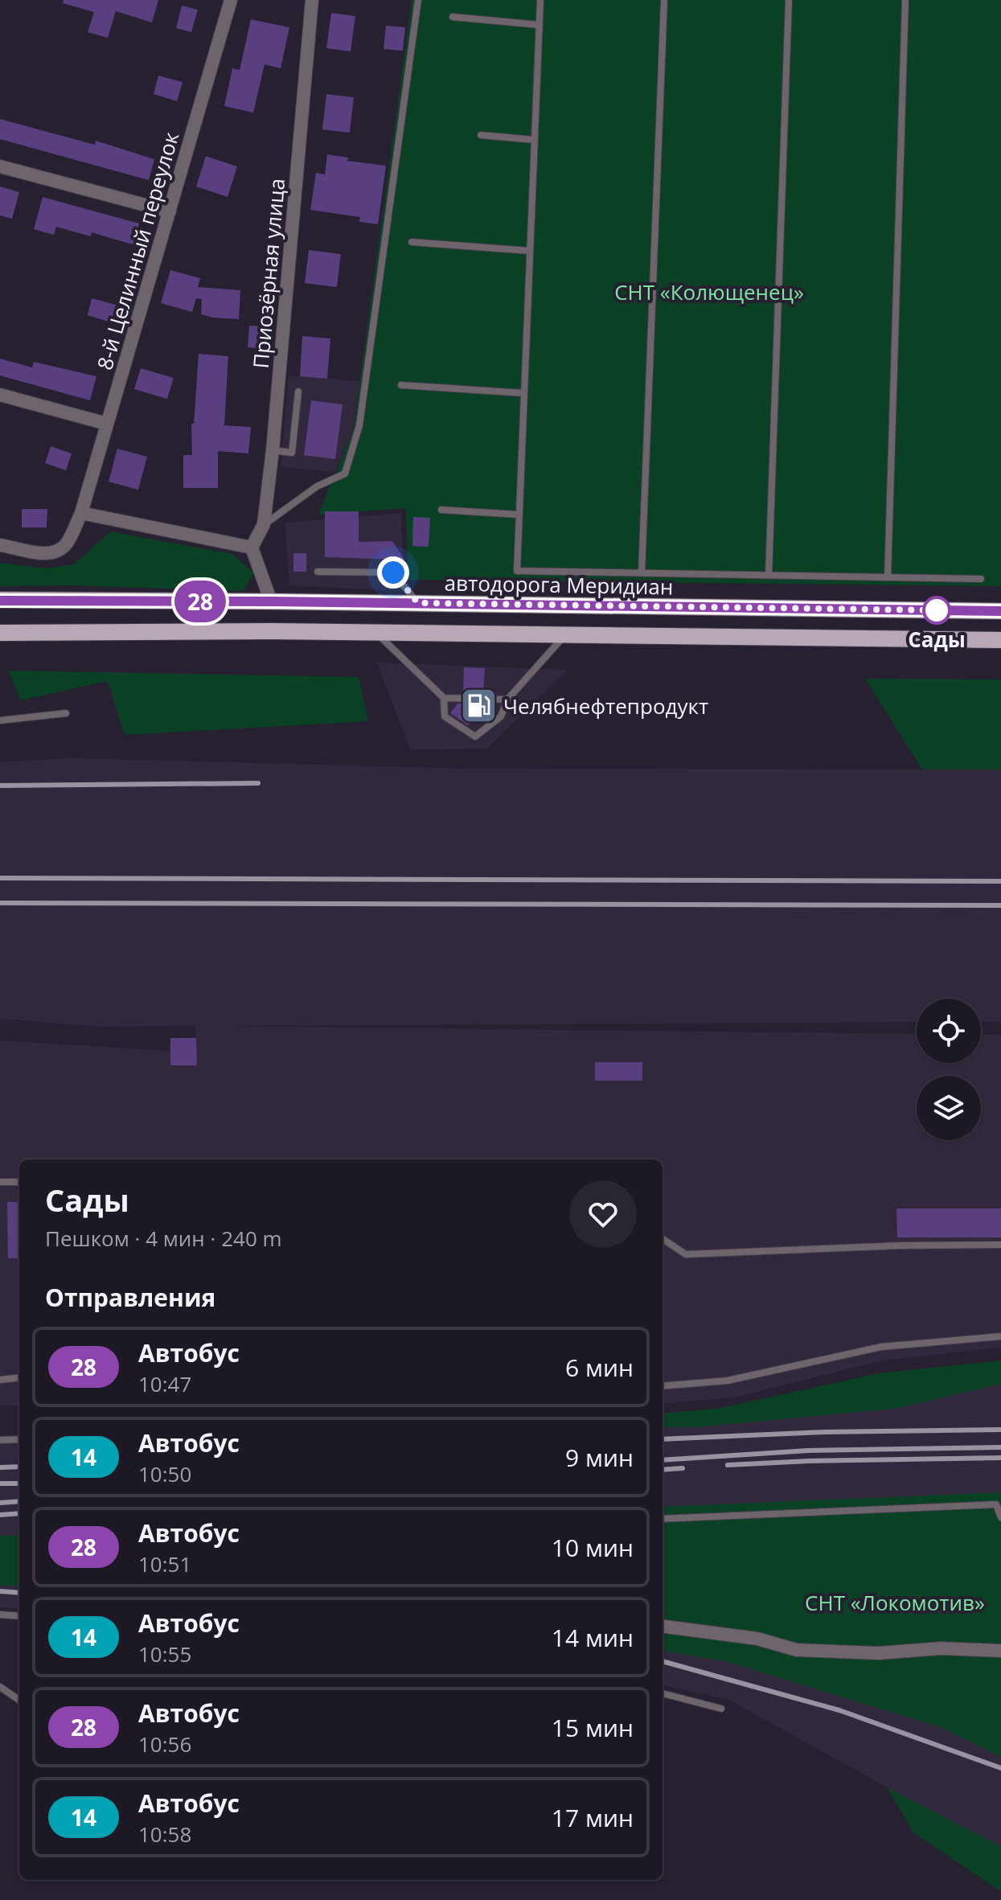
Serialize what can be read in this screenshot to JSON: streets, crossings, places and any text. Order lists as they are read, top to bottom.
{
  "streets": {
    "main road": ["автодорога Меридиан"],
    "street": ["8-й Целинный переулок", "Приозёрная улица"]
  },
  "parks": ["СНТ «Колющенец»", "СНТ «Локомотив»"],
  "places": {
    "other": ["Сады"],
    "fuel station": ["Челябнефтепродукт"]
  },
  "lines": ["bus line 28"],
  "page": {
    "on_map": "28",
    "heading": [
      ["Сады", "Пешком · 4 мин · 240 m"],
      "Отправления"
    ],
    "list": [
      {
        "mark": "28",
        "name": "Автобус",
        "note": "10:47",
        "value": "6 мин"
      },
      {
        "mark": "14",
        "name": "Автобус",
        "note": "10:50",
        "value": "9 мин"
      },
      {
        "mark": "28",
        "name": "Автобус",
        "note": "10:51",
        "value": "10 мин"
      },
      {
        "mark": "14",
        "name": "Автобус",
        "note": "10:55",
        "value": "14 мин"
      },
      {
        "mark": "28",
        "name": "Автобус",
        "note": "10:56",
        "value": "15 мин"
      },
      {
        "mark": "14",
        "name": "Автобус",
        "note": "10:58",
        "value": "17 мин"
      }
    ]
  }
}
